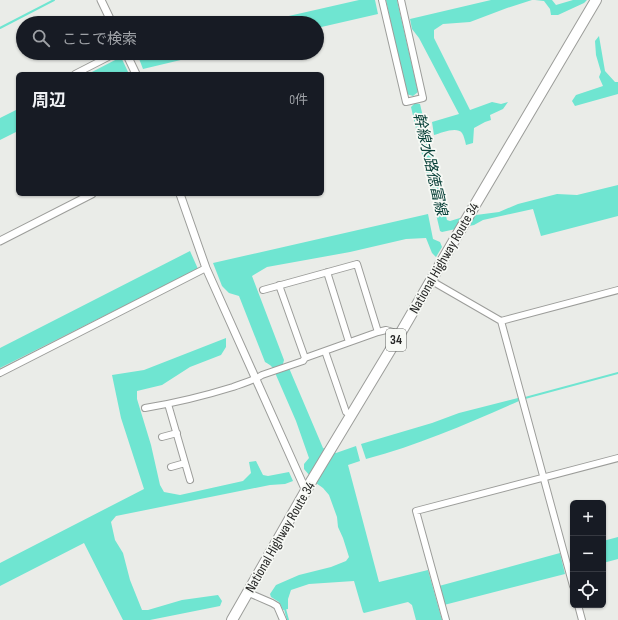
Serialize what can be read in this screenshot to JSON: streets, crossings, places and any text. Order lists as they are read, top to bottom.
{
  "streets": {
    "highway": ["National Highway Route 34", "34"]
  },
  "water": ["幹線水路徳富線"],
  "page": {
    "search": "ここで検索",
    "heading": ["周辺", "0件"],
    "map_buttons": ["+", "−"]
  }
}
